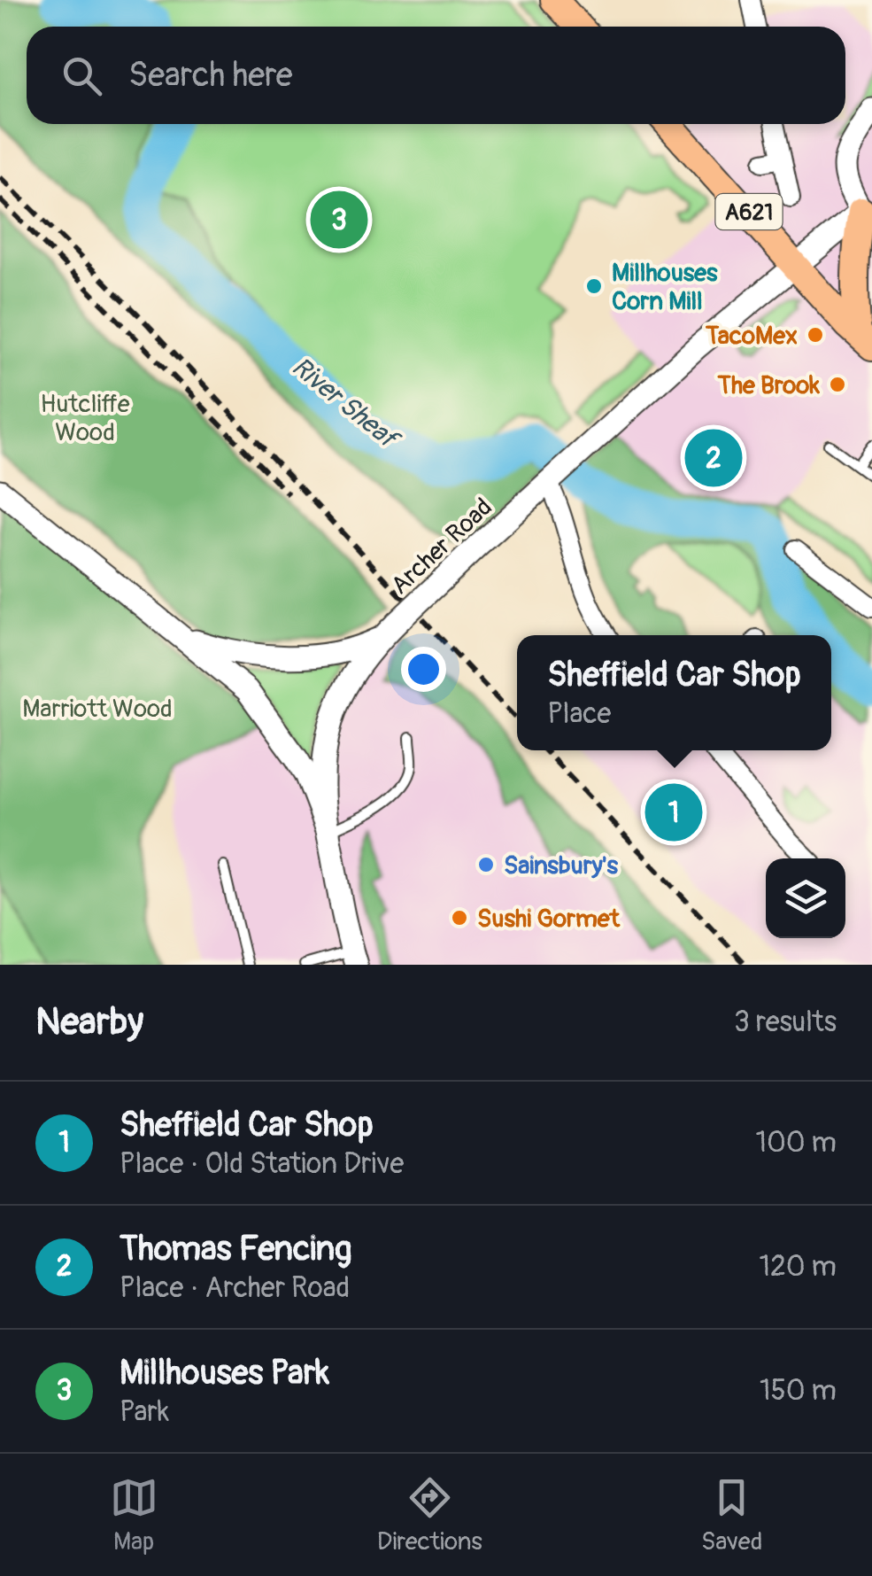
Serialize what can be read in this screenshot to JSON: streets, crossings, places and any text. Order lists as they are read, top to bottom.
{
  "streets": {
    "main road": ["A621"],
    "street": ["Archer Road"]
  },
  "crossings": [
    ["A621", "Archer Road"]
  ],
  "water": ["River Sheaf"],
  "parks": ["Hutcliffe Wood", "Marriott Wood"],
  "places": [
    "Millhouses Corn Mill",
    "TacoMex",
    "The Brook",
    "Sainsbury's",
    "Sushi Gormet"
  ],
  "page": {
    "search": "Search here",
    "pins": ["3", "2", "1"],
    "popup": ["Sheffield Car Shop", "Place"],
    "heading": ["Nearby", "3 results"],
    "list": [
      {
        "mark": "1",
        "name": "Sheffield Car Shop",
        "note": "Place · Old Station Drive",
        "value": "100 m"
      },
      {
        "mark": "2",
        "name": "Thomas Fencing",
        "note": "Place · Archer Road",
        "value": "120 m"
      },
      {
        "mark": "3",
        "name": "Millhouses Park",
        "note": "Park",
        "value": "150 m"
      }
    ],
    "nav": ["Map", "Directions", "Saved"]
  }
}
